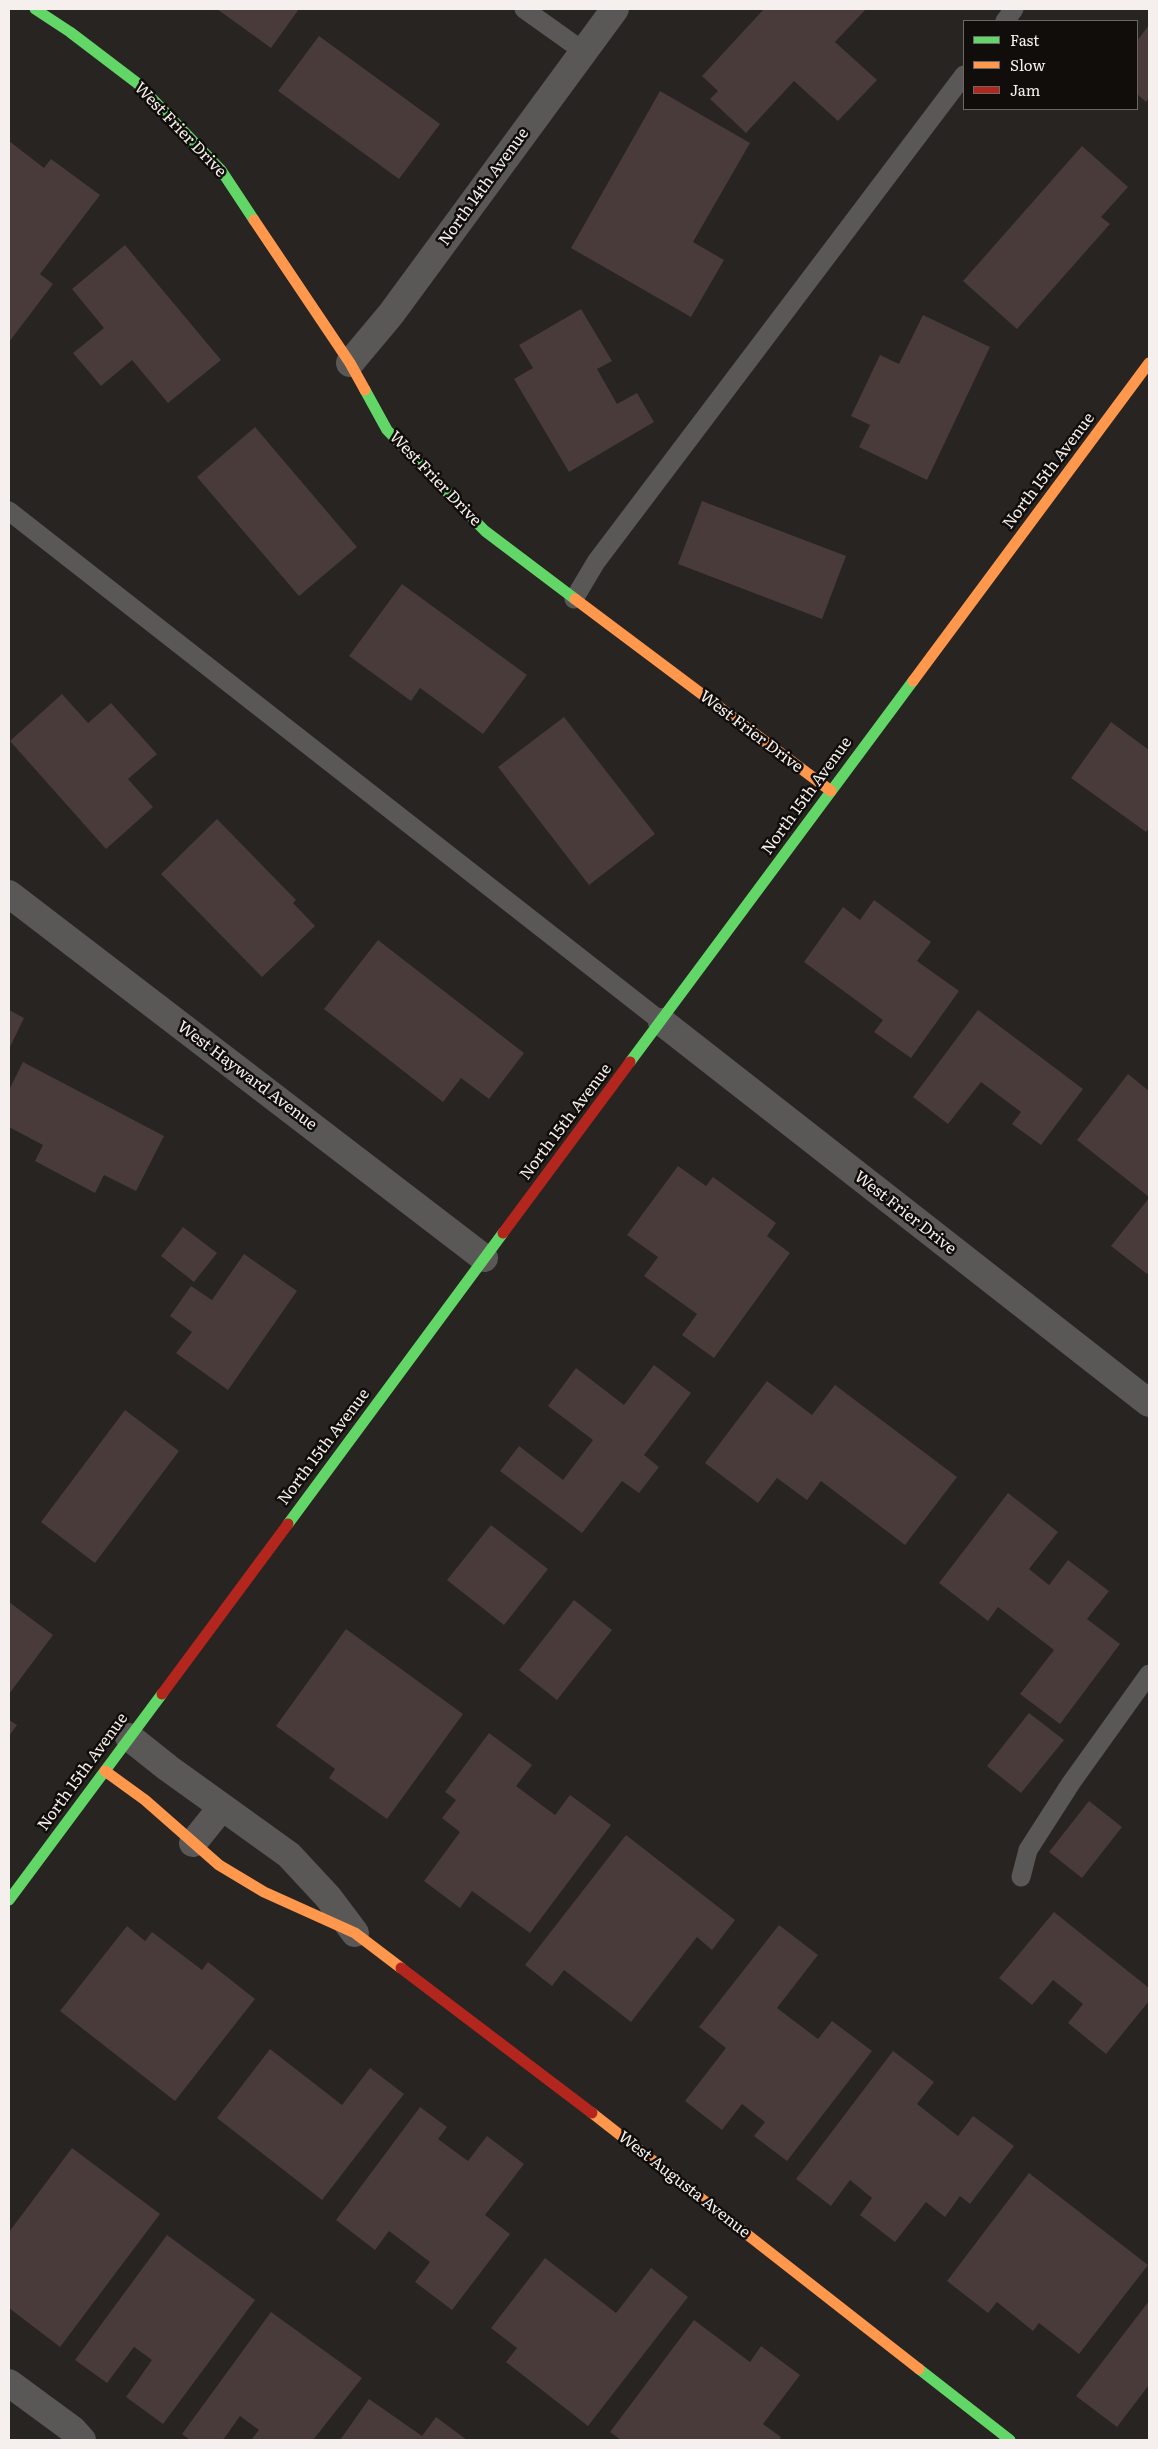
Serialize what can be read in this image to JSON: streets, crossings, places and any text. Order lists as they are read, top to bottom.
{
  "streets": {
    "street": [
      "West Frier Drive",
      "North 14th Avenue",
      "North 15th Avenue",
      "West Hayward Avenue",
      "West Augusta Avenue"
    ]
  },
  "crossings": [
    ["West Frier Drive", "North 14th Avenue"],
    ["West Frier Drive", "North 15th Avenue"],
    ["North 15th Avenue", "West Hayward Avenue"],
    ["North 15th Avenue", "West Augusta Avenue"]
  ],
  "legend": ["Fast", "Slow", "Jam"]
}
